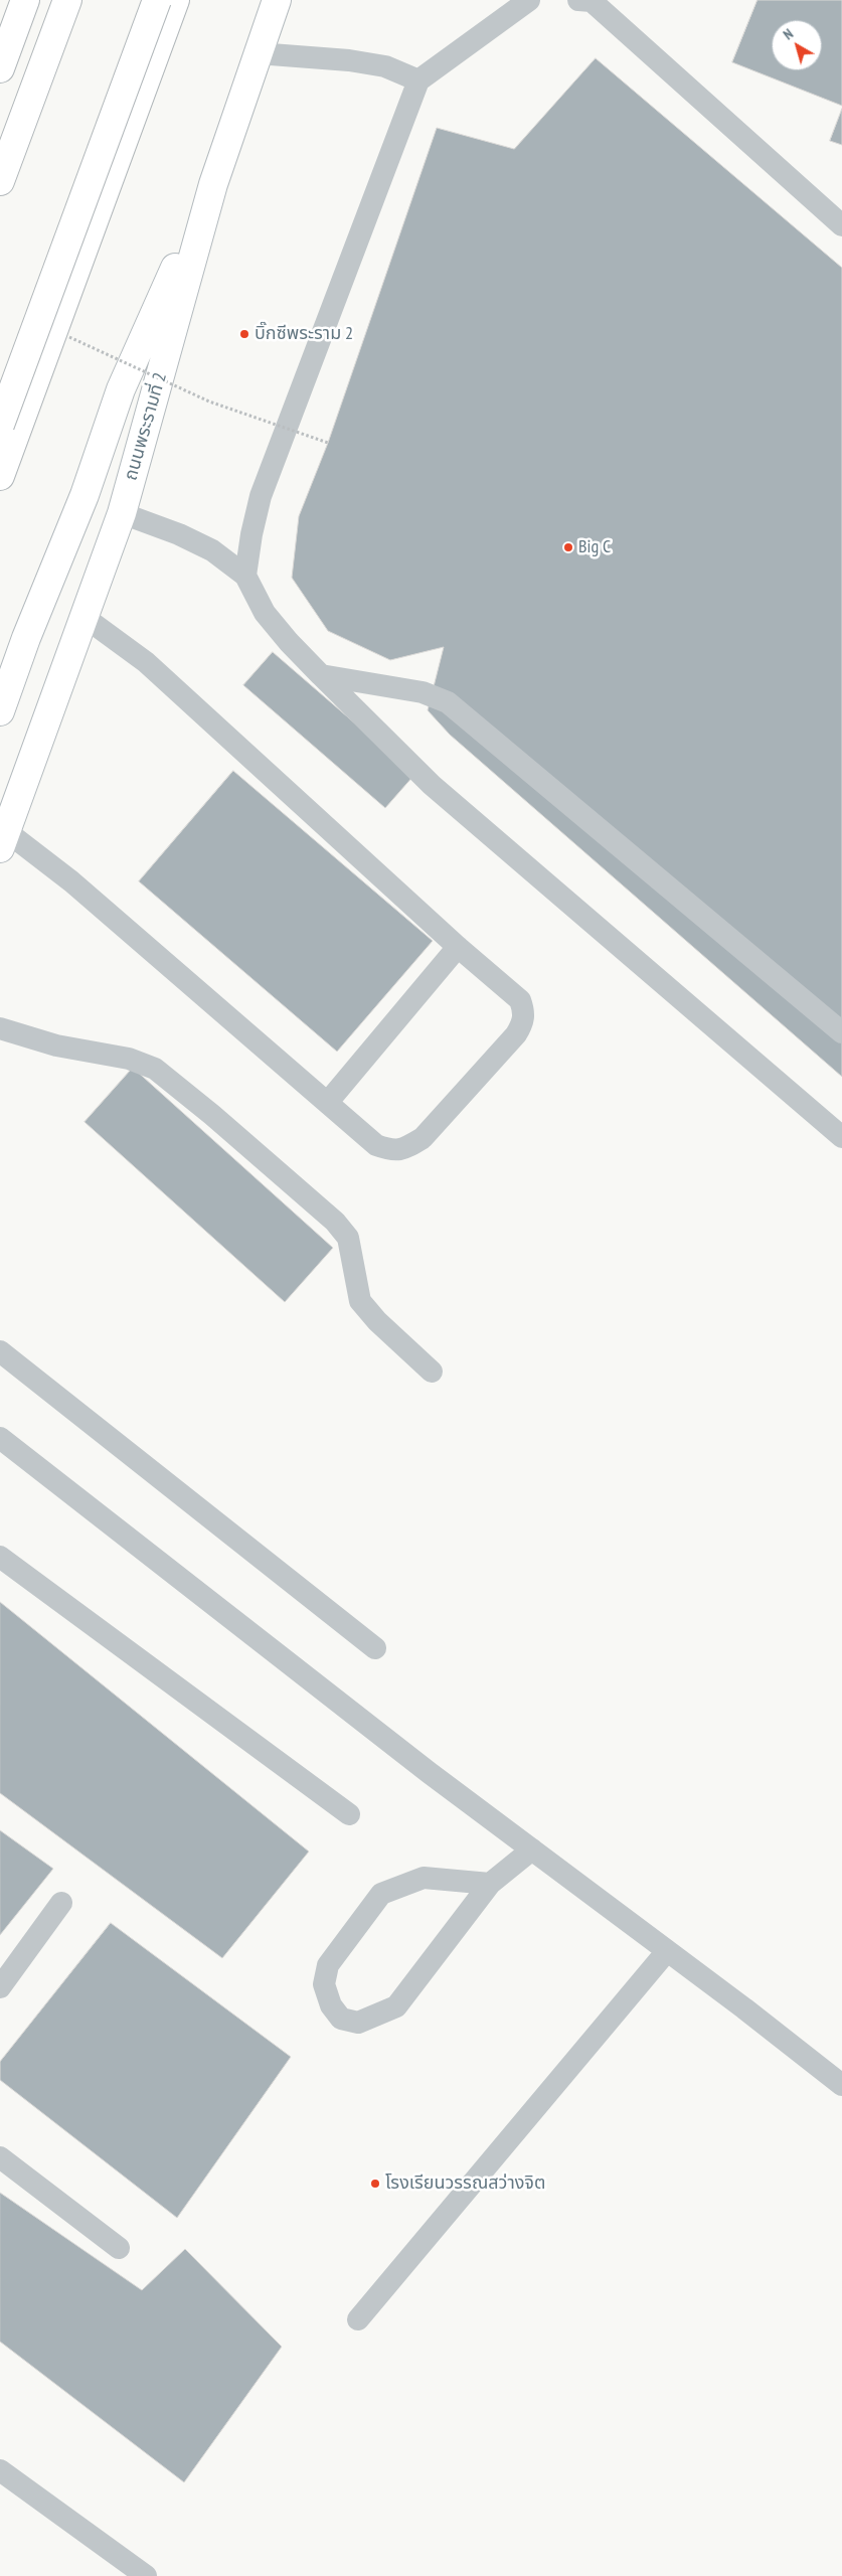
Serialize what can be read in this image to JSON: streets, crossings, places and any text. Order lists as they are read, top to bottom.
{
  "streets": {
    "main road": ["ถนนพระรามที่ 2"]
  },
  "places": ["บิ๊กซีพระราม 2", "Big C", "โรงเรียนวรรณสว่างจิต"],
  "north": "top left"
}
